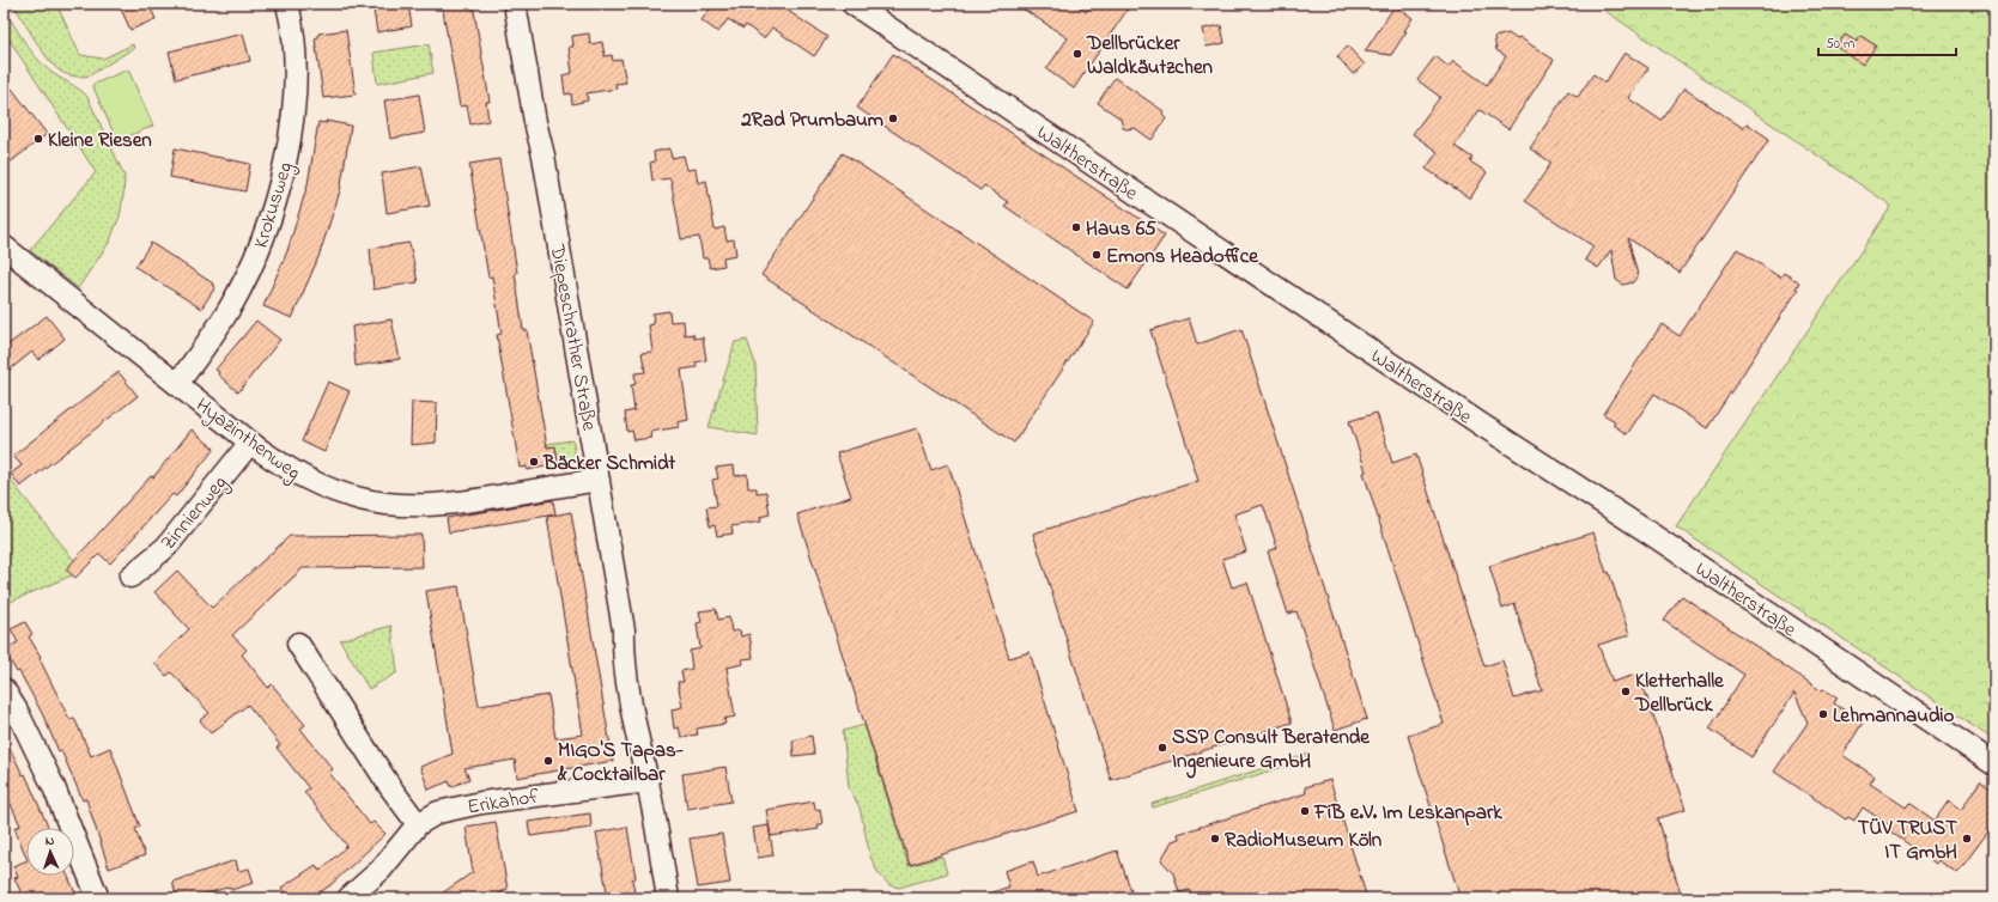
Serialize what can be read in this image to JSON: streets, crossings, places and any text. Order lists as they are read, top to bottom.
{
  "streets": {
    "street": [
      "Waltherstraße",
      "Krokusweg",
      "Diepeschrather Straße",
      "Hyazinthenweg",
      "Zinnienweg",
      "Erikahof"
    ]
  },
  "crossings": [
    ["Krokusweg", "Hyazinthenweg"],
    ["Diepeschrather Straße", "Hyazinthenweg"],
    ["Diepeschrather Straße", "Erikahof"],
    ["Hyazinthenweg", "Zinnienweg"]
  ],
  "places": [
    "Dellbrücker Waldkäutzchen",
    "2Rad Prumbaum",
    "Kleine Riesen",
    "Haus 65",
    "Emons Headoffice",
    "Bäcker Schmidt",
    "Kletterhalle Dellbrück",
    "Lehmannaudio",
    "SSP Consult Beratende Ingenieure GmbH",
    "MIGO'S Tapas- & Cocktailbar",
    "FiB e.V. Im Leskanpark",
    "RadioMuseum Köln",
    "TÜV TRUST IT GmbH"
  ],
  "scale_bar": "50 m",
  "north": "top"
}
